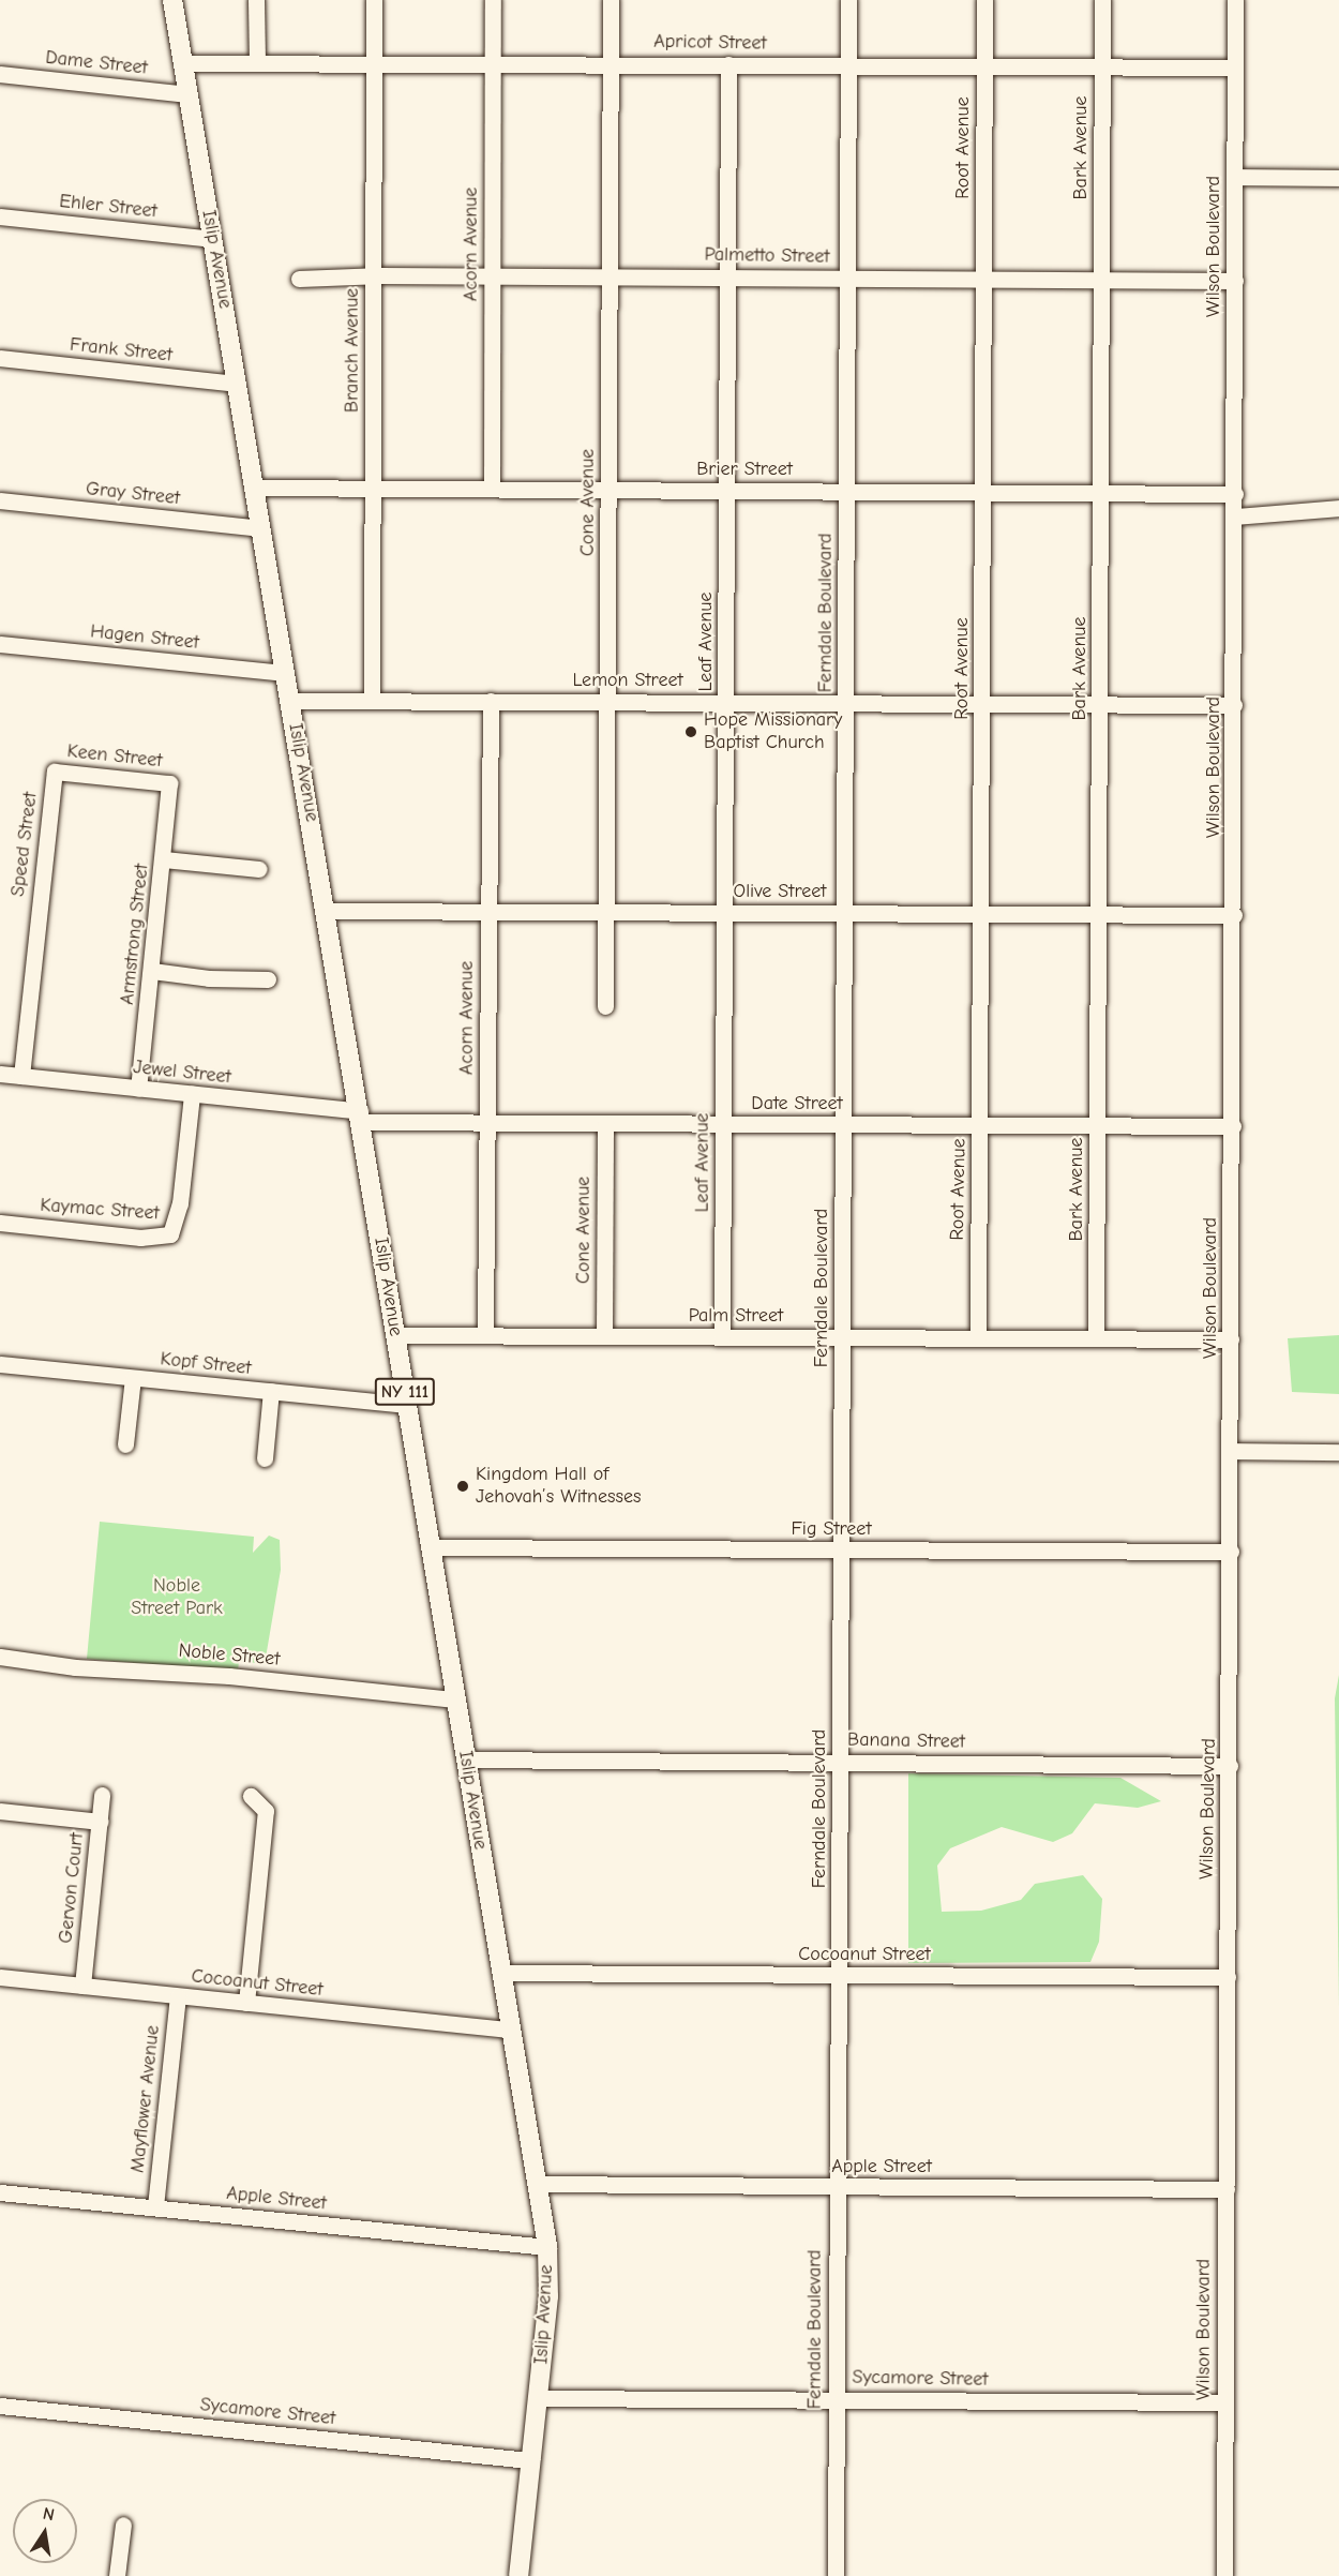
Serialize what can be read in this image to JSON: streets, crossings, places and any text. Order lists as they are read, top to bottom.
{
  "streets": {
    "main road": ["Islip Avenue", "NY 111"],
    "street": [
      "Apricot Street",
      "Dame Street",
      "Root Avenue",
      "Bark Avenue",
      "Ehler Street",
      "Acorn Avenue",
      "Wilson Boulevard",
      "Palmetto Street",
      "Frank Street",
      "Branch Avenue",
      "Brier Street",
      "Gray Street",
      "Cone Avenue",
      "Ferndale Boulevard",
      "Hagen Street",
      "Leaf Avenue",
      "Lemon Street",
      "Keen Street",
      "Speed Street",
      "Olive Street",
      "Armstrong Street",
      "Jewel Street",
      "Date Street",
      "Kaymac Street",
      "Palm Street",
      "Kopf Street",
      "Fig Street",
      "Noble Street",
      "Banana Street",
      "Gervon Court",
      "Cocoanut Street",
      "Mayflower Avenue",
      "Apple Street",
      "Sycamore Street"
    ]
  },
  "crossings": [
    ["Apricot Street", "Root Avenue"],
    ["Apricot Street", "Bark Avenue"],
    ["Apricot Street", "Acorn Avenue"],
    ["Apricot Street", "Wilson Boulevard"],
    ["Apricot Street", "Islip Avenue"],
    ["Apricot Street", "Branch Avenue"],
    ["Apricot Street", "Cone Avenue"],
    ["Apricot Street", "Ferndale Boulevard"],
    ["Apricot Street", "Leaf Avenue"],
    ["Dame Street", "Islip Avenue"],
    ["Root Avenue", "Palmetto Street"],
    ["Root Avenue", "Brier Street"],
    ["Root Avenue", "Lemon Street"],
    ["Root Avenue", "Olive Street"],
    ["Root Avenue", "Date Street"],
    ["Root Avenue", "Palm Street"],
    ["Bark Avenue", "Palmetto Street"],
    ["Bark Avenue", "Brier Street"],
    ["Bark Avenue", "Lemon Street"],
    ["Bark Avenue", "Olive Street"],
    ["Bark Avenue", "Date Street"],
    ["Bark Avenue", "Palm Street"],
    ["Ehler Street", "Islip Avenue"],
    ["Acorn Avenue", "Palmetto Street"],
    ["Acorn Avenue", "Brier Street"],
    ["Acorn Avenue", "Lemon Street"],
    ["Acorn Avenue", "Olive Street"],
    ["Acorn Avenue", "Date Street"],
    ["Acorn Avenue", "Palm Street"],
    ["Wilson Boulevard", "Palmetto Street"],
    ["Wilson Boulevard", "Brier Street"],
    ["Wilson Boulevard", "Lemon Street"],
    ["Wilson Boulevard", "Olive Street"],
    ["Wilson Boulevard", "Date Street"],
    ["Wilson Boulevard", "Palm Street"],
    ["Wilson Boulevard", "Fig Street"],
    ["Wilson Boulevard", "Banana Street"],
    ["Wilson Boulevard", "Cocoanut Street"],
    ["Wilson Boulevard", "Apple Street"],
    ["Wilson Boulevard", "Sycamore Street"],
    ["Palmetto Street", "Branch Avenue"],
    ["Palmetto Street", "Cone Avenue"],
    ["Palmetto Street", "Ferndale Boulevard"],
    ["Palmetto Street", "Leaf Avenue"],
    ["Islip Avenue", "Frank Street"],
    ["Islip Avenue", "Brier Street"],
    ["Islip Avenue", "Gray Street"],
    ["Islip Avenue", "Hagen Street"],
    ["Islip Avenue", "Lemon Street"],
    ["Islip Avenue", "Olive Street"],
    ["Islip Avenue", "Jewel Street"],
    ["Islip Avenue", "Date Street"],
    ["Islip Avenue", "Palm Street"],
    ["Islip Avenue", "Kopf Street"],
    ["Islip Avenue", "Fig Street"],
    ["Islip Avenue", "Noble Street"],
    ["Islip Avenue", "Banana Street"],
    ["Islip Avenue", "Cocoanut Street"],
    ["Islip Avenue", "Apple Street"],
    ["Islip Avenue", "Sycamore Street"],
    ["Branch Avenue", "Brier Street"],
    ["Branch Avenue", "Lemon Street"],
    ["Brier Street", "Cone Avenue"],
    ["Brier Street", "Ferndale Boulevard"],
    ["Brier Street", "Leaf Avenue"],
    ["Cone Avenue", "Lemon Street"],
    ["Cone Avenue", "Olive Street"],
    ["Cone Avenue", "Date Street"],
    ["Cone Avenue", "Palm Street"],
    ["Ferndale Boulevard", "Lemon Street"],
    ["Ferndale Boulevard", "Olive Street"],
    ["Ferndale Boulevard", "Date Street"],
    ["Ferndale Boulevard", "Palm Street"],
    ["Ferndale Boulevard", "Fig Street"],
    ["Ferndale Boulevard", "Banana Street"],
    ["Ferndale Boulevard", "Cocoanut Street"],
    ["Ferndale Boulevard", "Apple Street"],
    ["Ferndale Boulevard", "Sycamore Street"],
    ["Leaf Avenue", "Lemon Street"],
    ["Leaf Avenue", "Olive Street"],
    ["Leaf Avenue", "Date Street"],
    ["Leaf Avenue", "Palm Street"],
    ["Keen Street", "Speed Street"],
    ["Keen Street", "Armstrong Street"],
    ["Speed Street", "Jewel Street"],
    ["Armstrong Street", "Jewel Street"],
    ["Jewel Street", "Date Street"],
    ["Jewel Street", "Kaymac Street"],
    ["Gervon Court", "Cocoanut Street"],
    ["Cocoanut Street", "Mayflower Avenue"],
    ["Mayflower Avenue", "Apple Street"]
  ],
  "parks": ["Noble Street Park"],
  "places": ["Hope Missionary Baptist Church", "Kingdom Hall of Jehovah’s Witnesses"],
  "north": "top"
}
